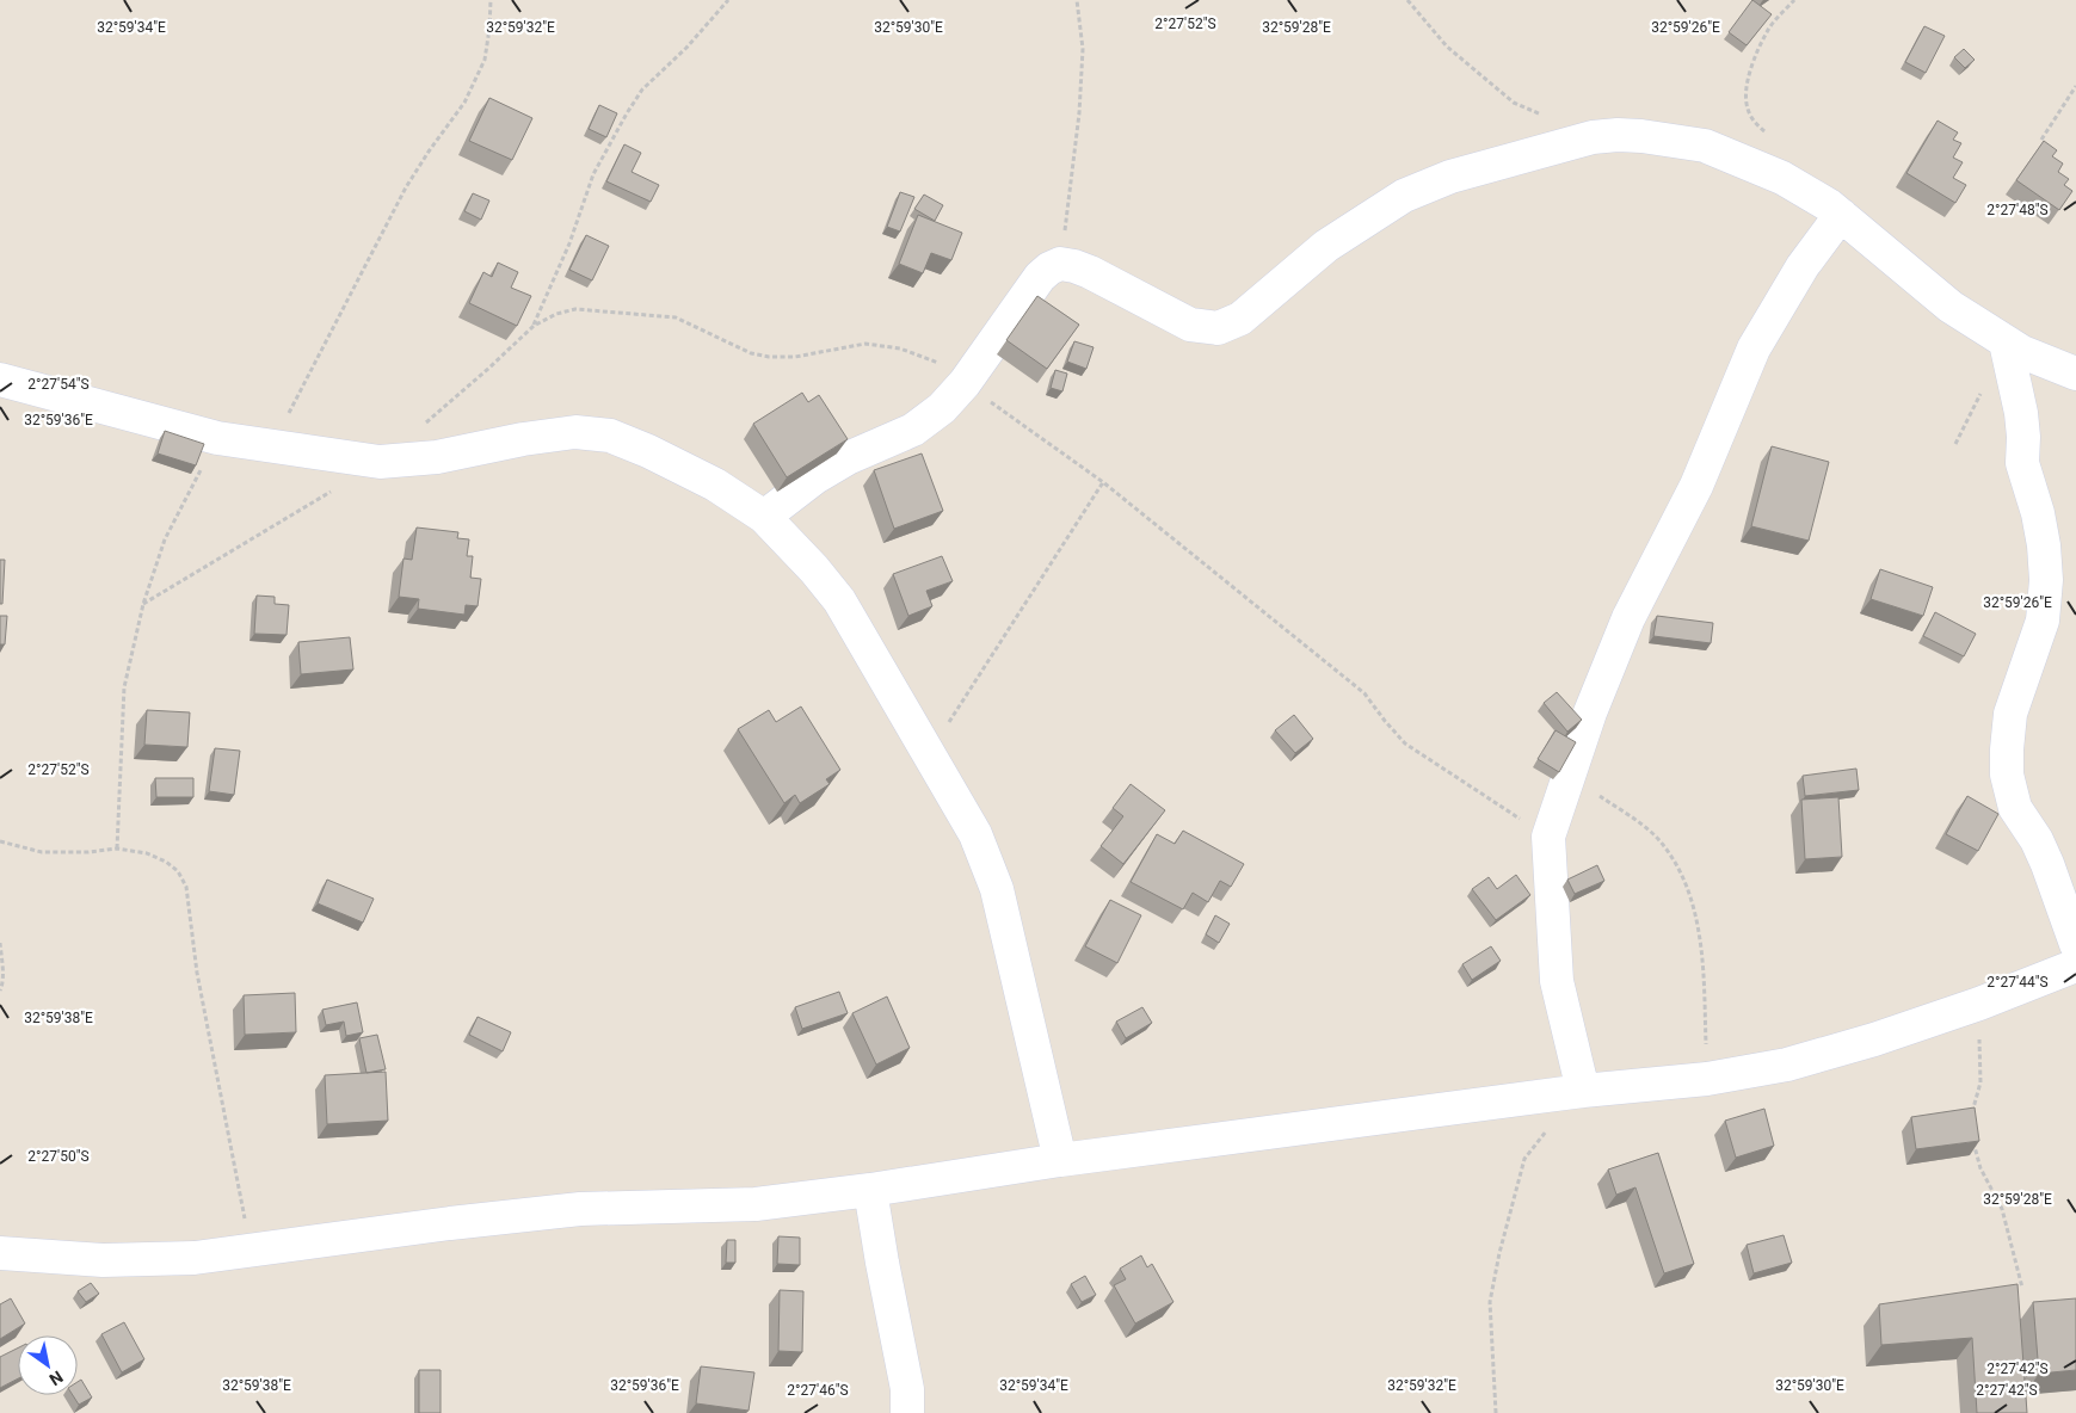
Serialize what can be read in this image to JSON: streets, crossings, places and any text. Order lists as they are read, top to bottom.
{
  "north": "bottom right",
  "coordinates": [
    "2°27'52\"S",
    "32°59'34\"E",
    "32°59'32\"E",
    "32°59'30\"E",
    "32°59'28\"E",
    "32°59'26\"E",
    "2°27'48\"S",
    "2°27'54\"S",
    "32°59'36\"E",
    "2°27'44\"S",
    "32°59'38\"E",
    "2°27'50\"S",
    "2°27'42\"S",
    "2°27'46\"S"
  ]
}
